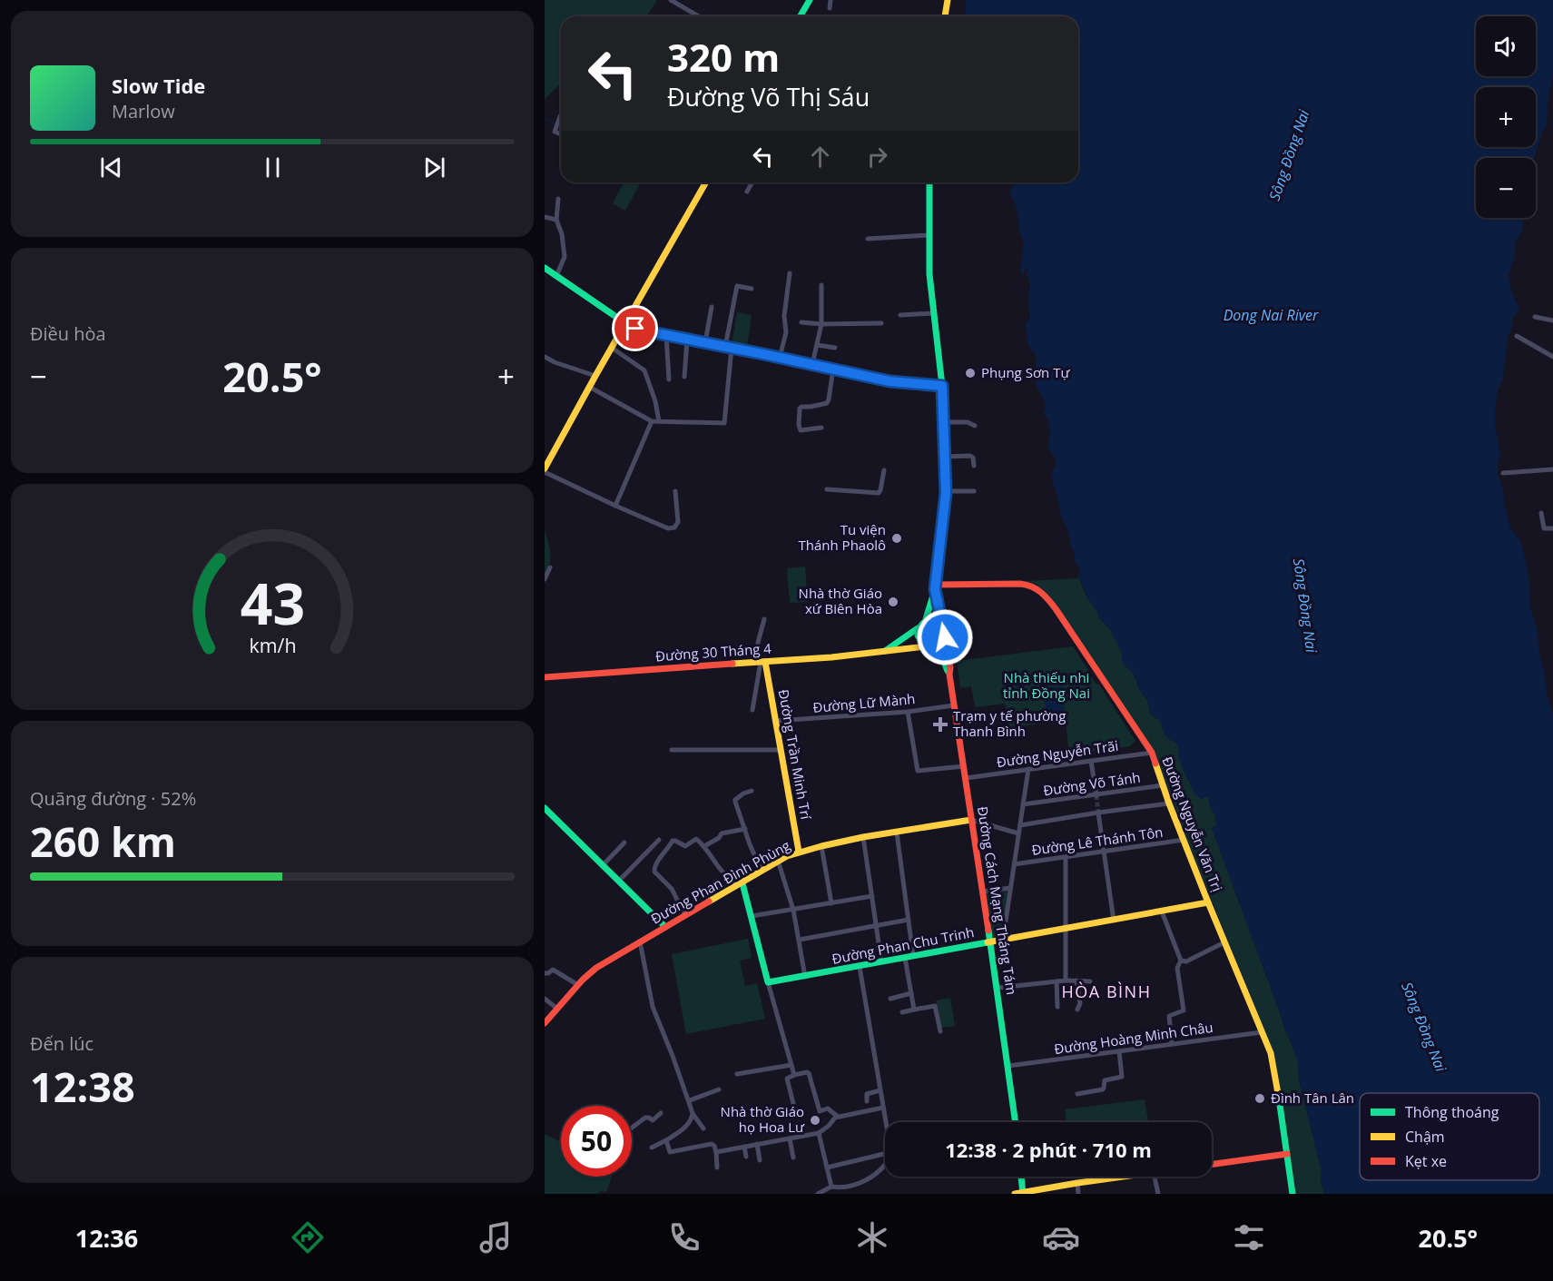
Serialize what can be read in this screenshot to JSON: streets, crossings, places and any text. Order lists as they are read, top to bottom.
{
  "streets": {
    "main road": [
      "Đường 30 Tháng 4",
      "Đường Trần Minh Trí",
      "Đường Nguyễn Văn Trị",
      "Đường Phan Đình Phùng",
      "Đường Cách Mạng Tháng Tám",
      "Đường Phan Chu Trinh"
    ],
    "street": [
      "Đường Lữ Mành",
      "Đường Nguyễn Trãi",
      "Đường Võ Tánh",
      "Đường Lê Thánh Tôn",
      "Đường Hoàng Minh Châu"
    ]
  },
  "crossings": [
    ["Đường 30 Tháng 4", "Đường Trần Minh Trí"],
    ["Đường 30 Tháng 4", "Đường Cách Mạng Tháng Tám"],
    ["Đường Lữ Mành", "Đường Trần Minh Trí"],
    ["Đường Lữ Mành", "Đường Cách Mạng Tháng Tám"],
    ["Đường Trần Minh Trí", "Đường Phan Đình Phùng"],
    ["Đường Nguyễn Trãi", "Đường Nguyễn Văn Trị"],
    ["Đường Nguyễn Trãi", "Đường Cách Mạng Tháng Tám"],
    ["Đường Võ Tánh", "Đường Nguyễn Văn Trị"],
    ["Đường Nguyễn Văn Trị", "Đường Lê Thánh Tôn"],
    ["Đường Nguyễn Văn Trị", "Đường Phan Chu Trinh"],
    ["Đường Nguyễn Văn Trị", "Đường Hoàng Minh Châu"],
    ["Đường Phan Đình Phùng", "Đường Cách Mạng Tháng Tám"],
    ["Đường Cách Mạng Tháng Tám", "Đường Phan Chu Trinh"],
    ["Đường Cách Mạng Tháng Tám", "Đường Hoàng Minh Châu"]
  ],
  "districts": ["HÒA BÌNH"],
  "water": ["Sông Đồng Nai", "Dong Nai River"],
  "parks": ["Nhà thiếu nhi tỉnh Đồng Nai"],
  "places": {
    "other": [
      "Phụng Sơn Tự",
      "Tu viện Thánh Phaolô",
      "Nhà thờ Giáo xứ Biên Hòa",
      "Đình Tân Lân",
      "Nhà thờ Giáo họ Hoa Lư"
    ],
    "health": ["Trạm y tế phường Thanh Bình"]
  },
  "legend": ["Thông thoáng", "Chậm", "Kẹt xe"],
  "page": {
    "map_buttons": ["+", "−"],
    "turn": ["320 m", "Đường Võ Thị Sáu"],
    "song": ["Slow Tide", "Marlow"],
    "tile": [
      "Điều hòa",
      ["Quãng đường · 52%", "260 km"],
      ["Đến lúc", "12:38"]
    ],
    "heat": ["−", "20.5°", "+"],
    "limit": "50",
    "trip": "12:38 · 2 phút · 710 m",
    "tabs": ["12:36", "20.5°"],
    "gauge": ["43", "km/h"]
  }
}
